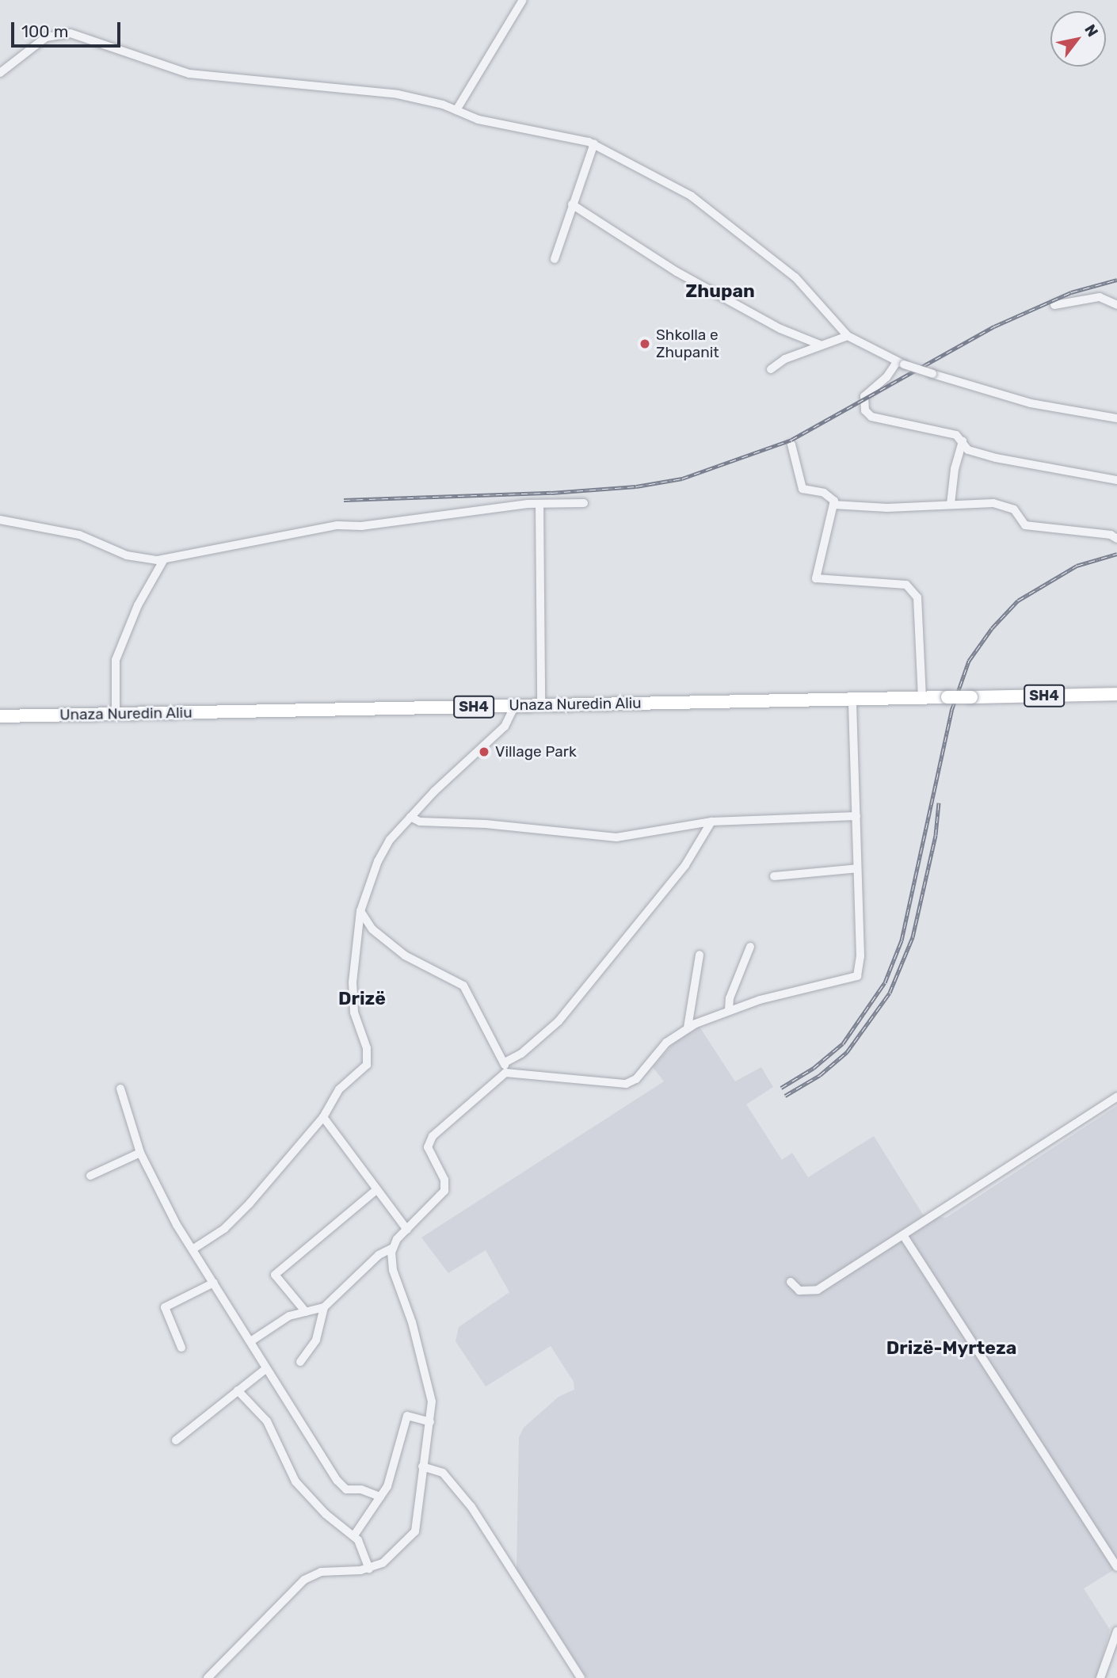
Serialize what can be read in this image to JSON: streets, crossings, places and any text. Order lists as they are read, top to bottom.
{
  "streets": {
    "main road": ["SH4", "Unaza Nuredin Aliu"]
  },
  "districts": ["Zhupan", "Drizë", "Drizë-Myrteza"],
  "places": ["Shkolla e Zhupanit", "Village Park"],
  "scale_bar": "100 m",
  "north": "top right"
}
